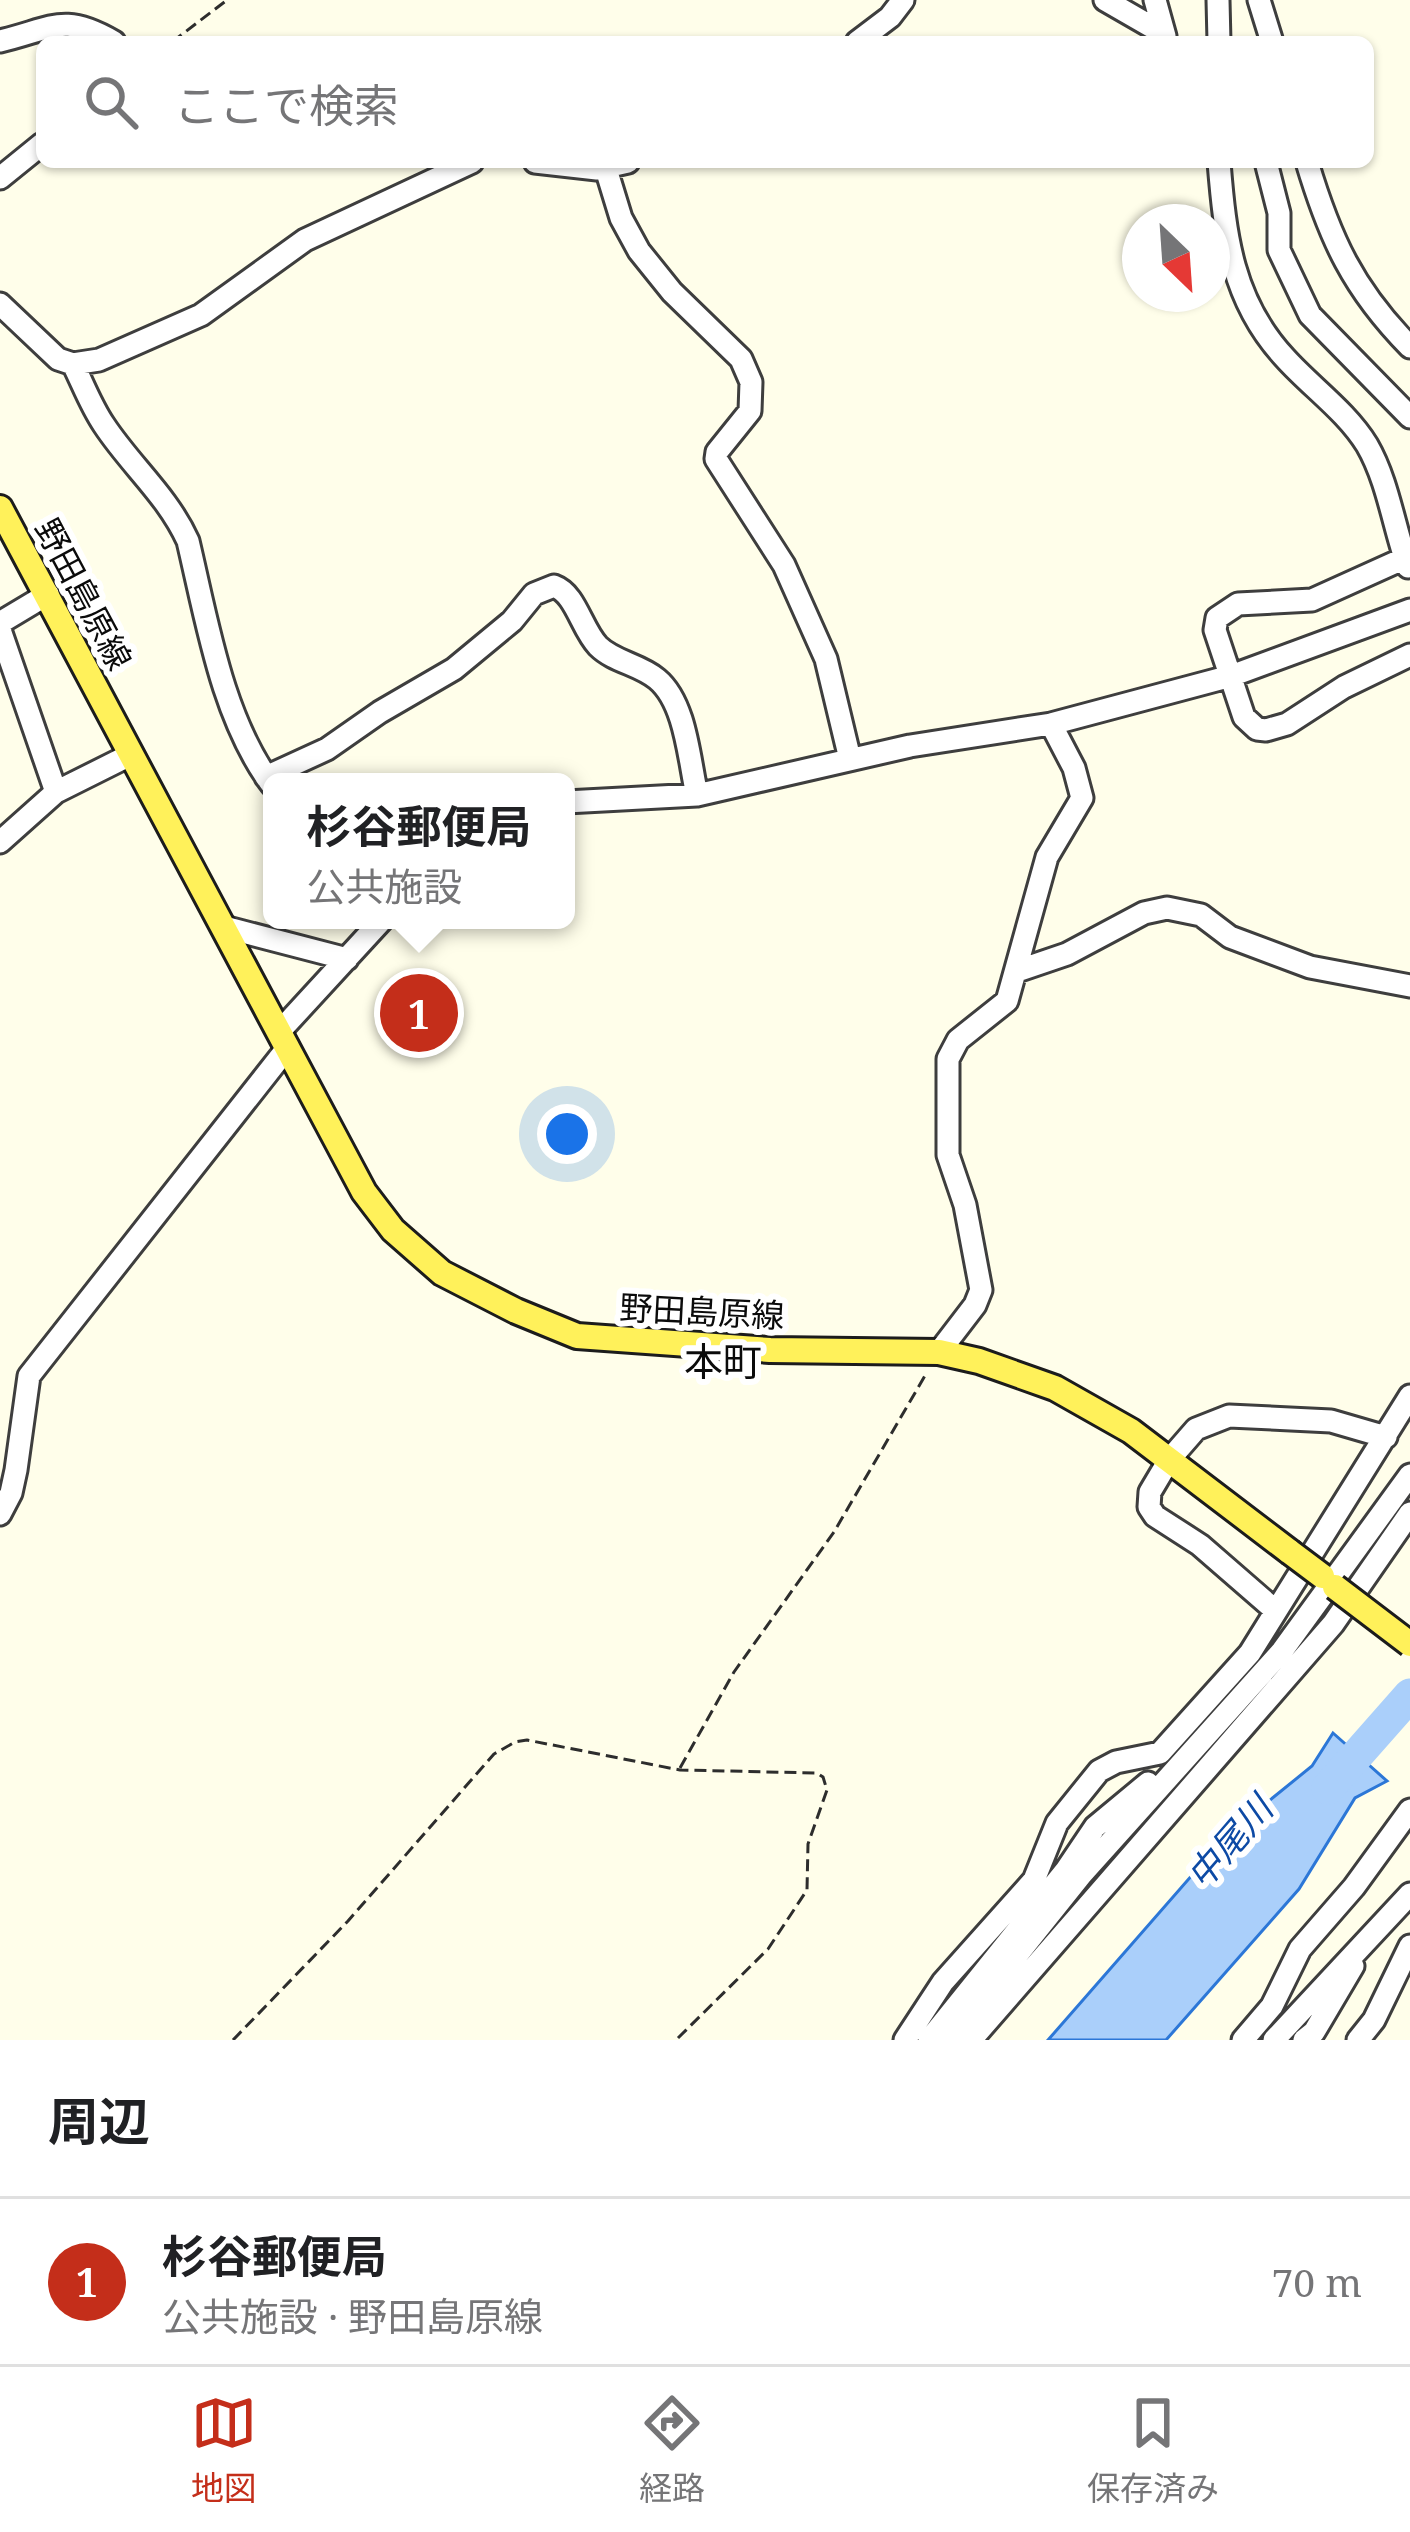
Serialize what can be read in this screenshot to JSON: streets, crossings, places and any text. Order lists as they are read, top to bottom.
{
  "streets": {
    "main road": ["野田島原線"]
  },
  "districts": ["本町"],
  "water": ["中尾川"],
  "north": "bottom right",
  "page": {
    "search": "ここで検索",
    "popup": ["杉谷郵便局", "公共施設"],
    "pins": "1",
    "heading": "周辺",
    "list": [
      {
        "mark": "1",
        "name": "杉谷郵便局",
        "note": "公共施設 · 野田島原線",
        "value": "70 m"
      }
    ],
    "nav": ["地図", "経路", "保存済み"]
  }
}
